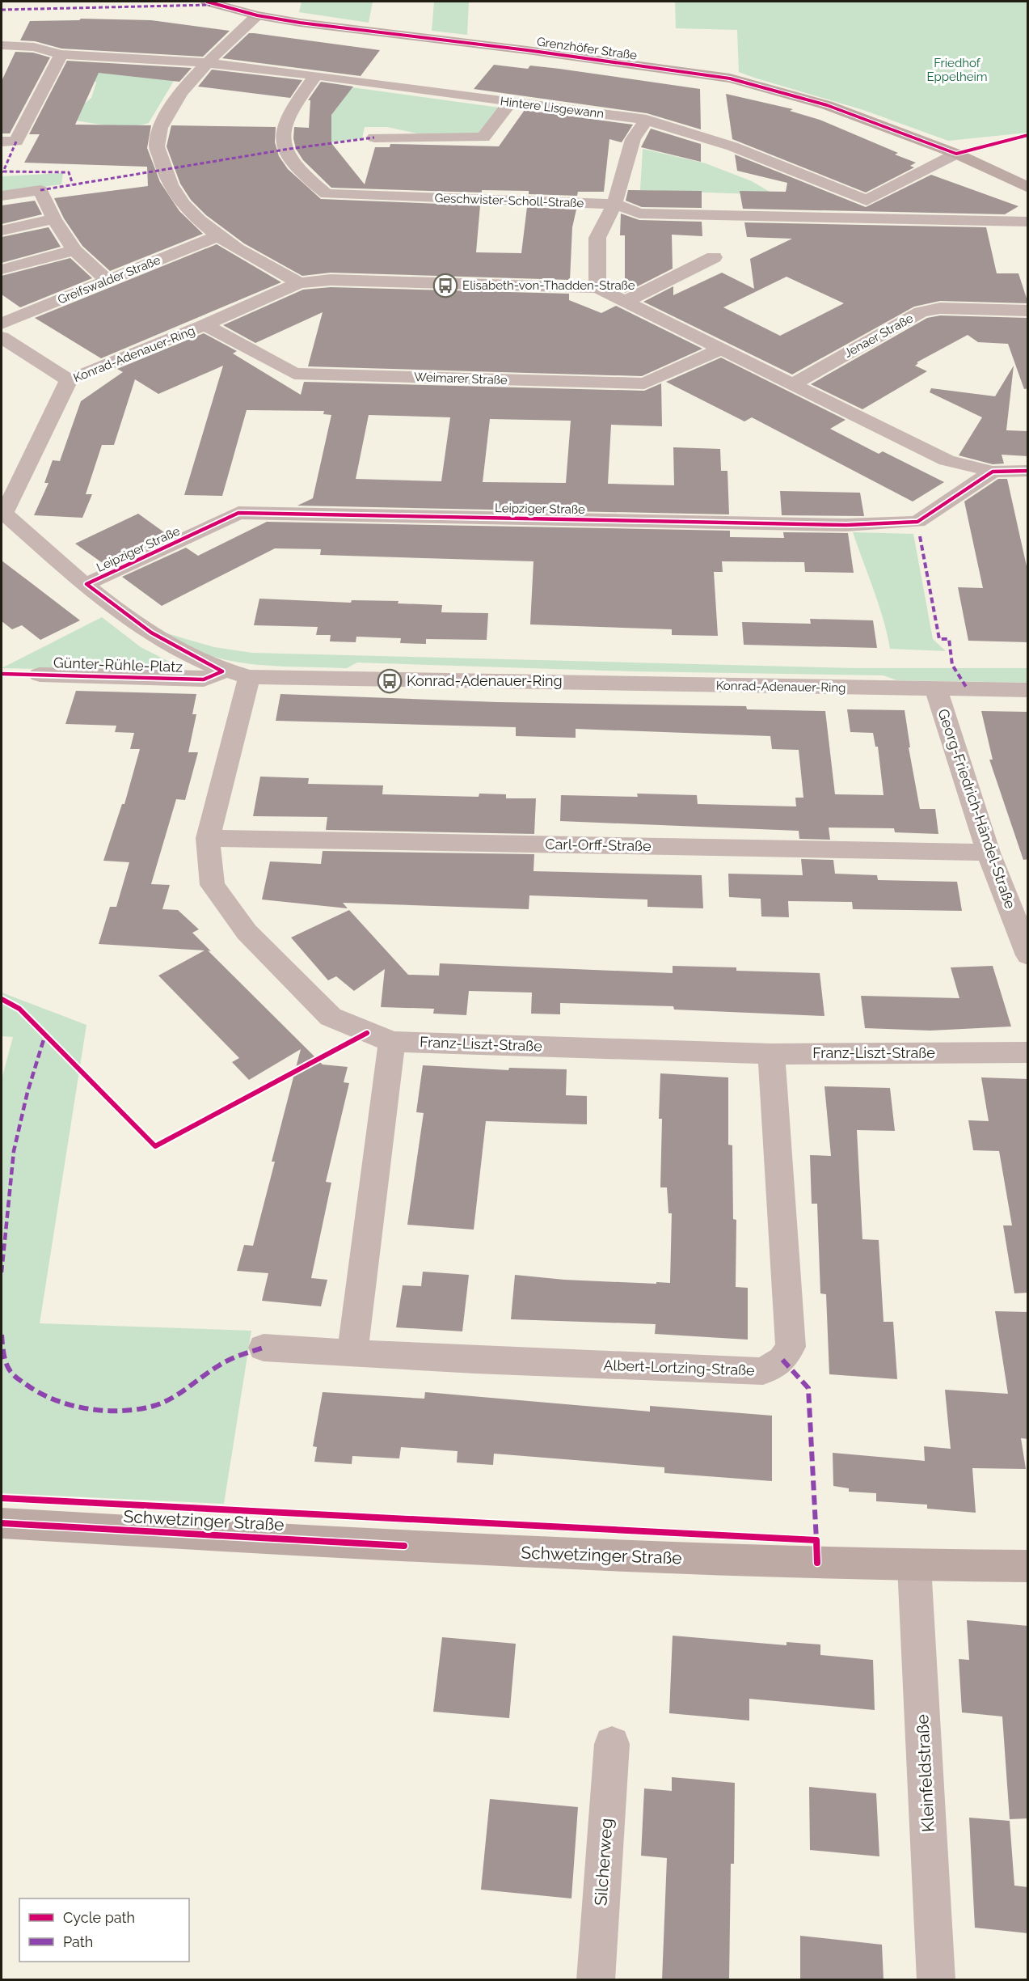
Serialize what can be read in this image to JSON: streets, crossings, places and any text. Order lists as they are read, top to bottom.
{
  "streets": {
    "street": [
      "Grenzhöfer Straße",
      "Hintere Lisgewann",
      "Geschwister-Scholl-Straße",
      "Greifswalder Straße",
      "Jenaer Straße",
      "Konrad-Adenauer-Ring",
      "Weimarer Straße",
      "Leipziger Straße",
      "Günter-Rühle-Platz",
      "Georg-Friedrich-Händel-Straße",
      "Carl-Orff-Straße",
      "Franz-Liszt-Straße",
      "Albert-Lortzing-Straße",
      "Schwetzinger Straße",
      "Kleinfeldstraße",
      "Silcherweg"
    ]
  },
  "crossings": [
    ["Hintere Lisgewann", "Geschwister-Scholl-Straße"],
    ["Jenaer Straße", "Konrad-Adenauer-Ring"],
    ["Konrad-Adenauer-Ring", "Weimarer Straße"],
    ["Konrad-Adenauer-Ring", "Leipziger Straße"],
    ["Konrad-Adenauer-Ring", "Günter-Rühle-Platz"],
    ["Konrad-Adenauer-Ring", "Georg-Friedrich-Händel-Straße"],
    ["Konrad-Adenauer-Ring", "Franz-Liszt-Straße"],
    ["Georg-Friedrich-Händel-Straße", "Carl-Orff-Straße"],
    ["Carl-Orff-Straße", "Franz-Liszt-Straße"],
    ["Franz-Liszt-Straße", "Albert-Lortzing-Straße"],
    ["Schwetzinger Straße", "Kleinfeldstraße"]
  ],
  "parks": ["Friedhof Eppelheim"],
  "places": {
    "bus stop": ["Elisabeth-von-Thadden-Straße", "Konrad-Adenauer-Ring"]
  },
  "legend": ["Cycle path", "Path"]
}
